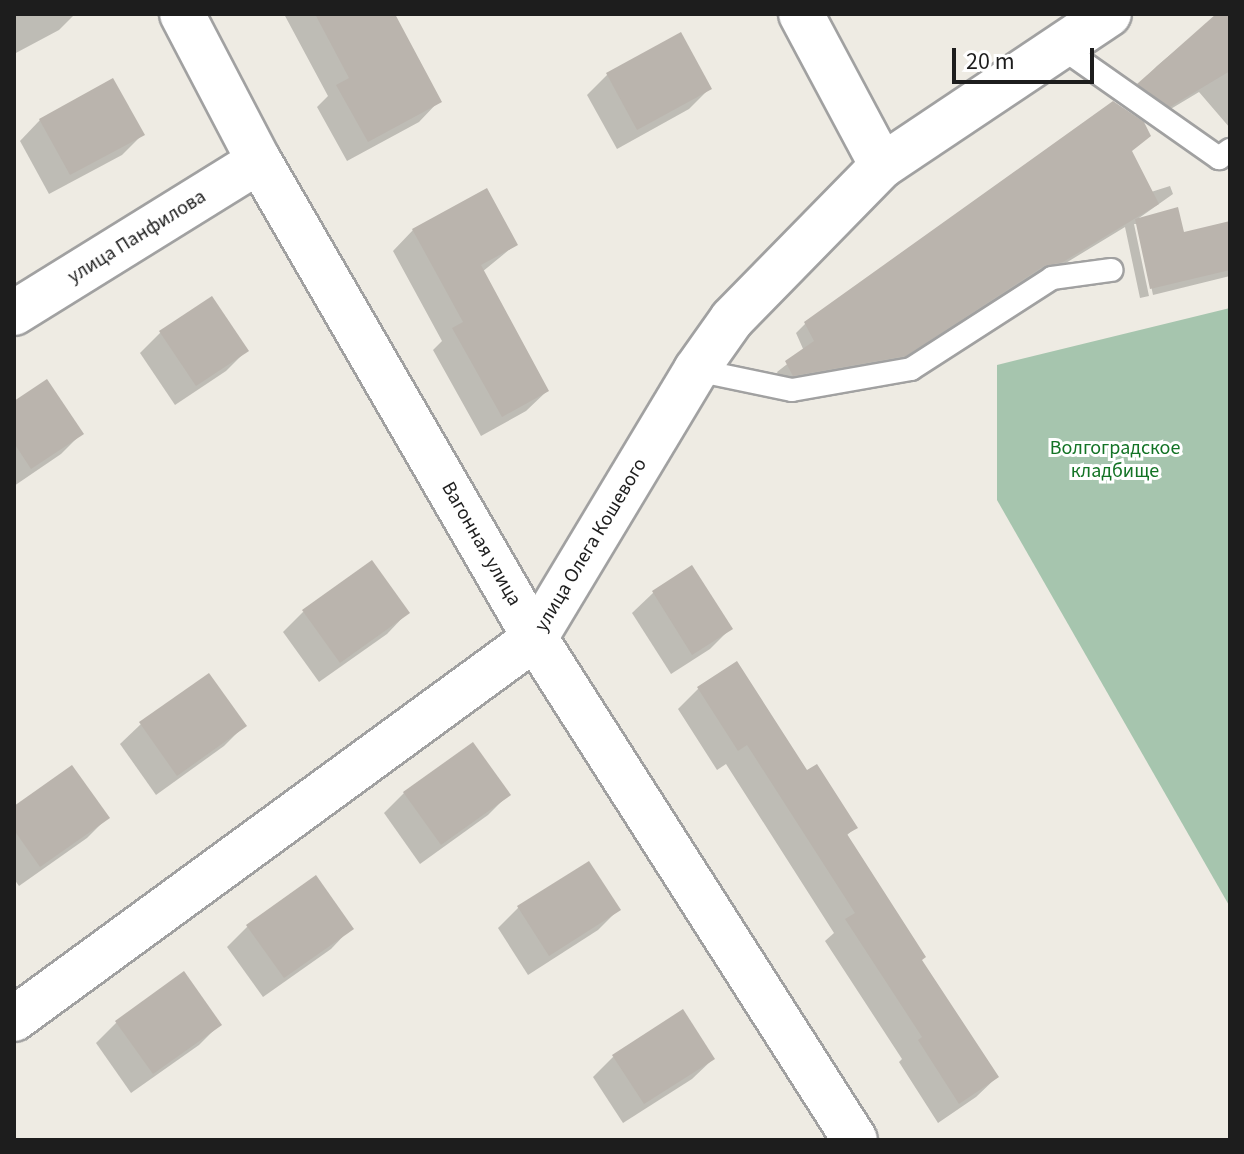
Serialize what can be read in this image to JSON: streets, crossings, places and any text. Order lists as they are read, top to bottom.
{
  "streets": {
    "street": ["улица Панфилова", "Вагонная улица", "улица Олега Кошевого"]
  },
  "crossings": [
    ["улица Панфилова", "Вагонная улица"],
    ["Вагонная улица", "улица Олега Кошевого"]
  ],
  "parks": ["Волгоградское кладбище"],
  "scale_bar": "20 m"
}
